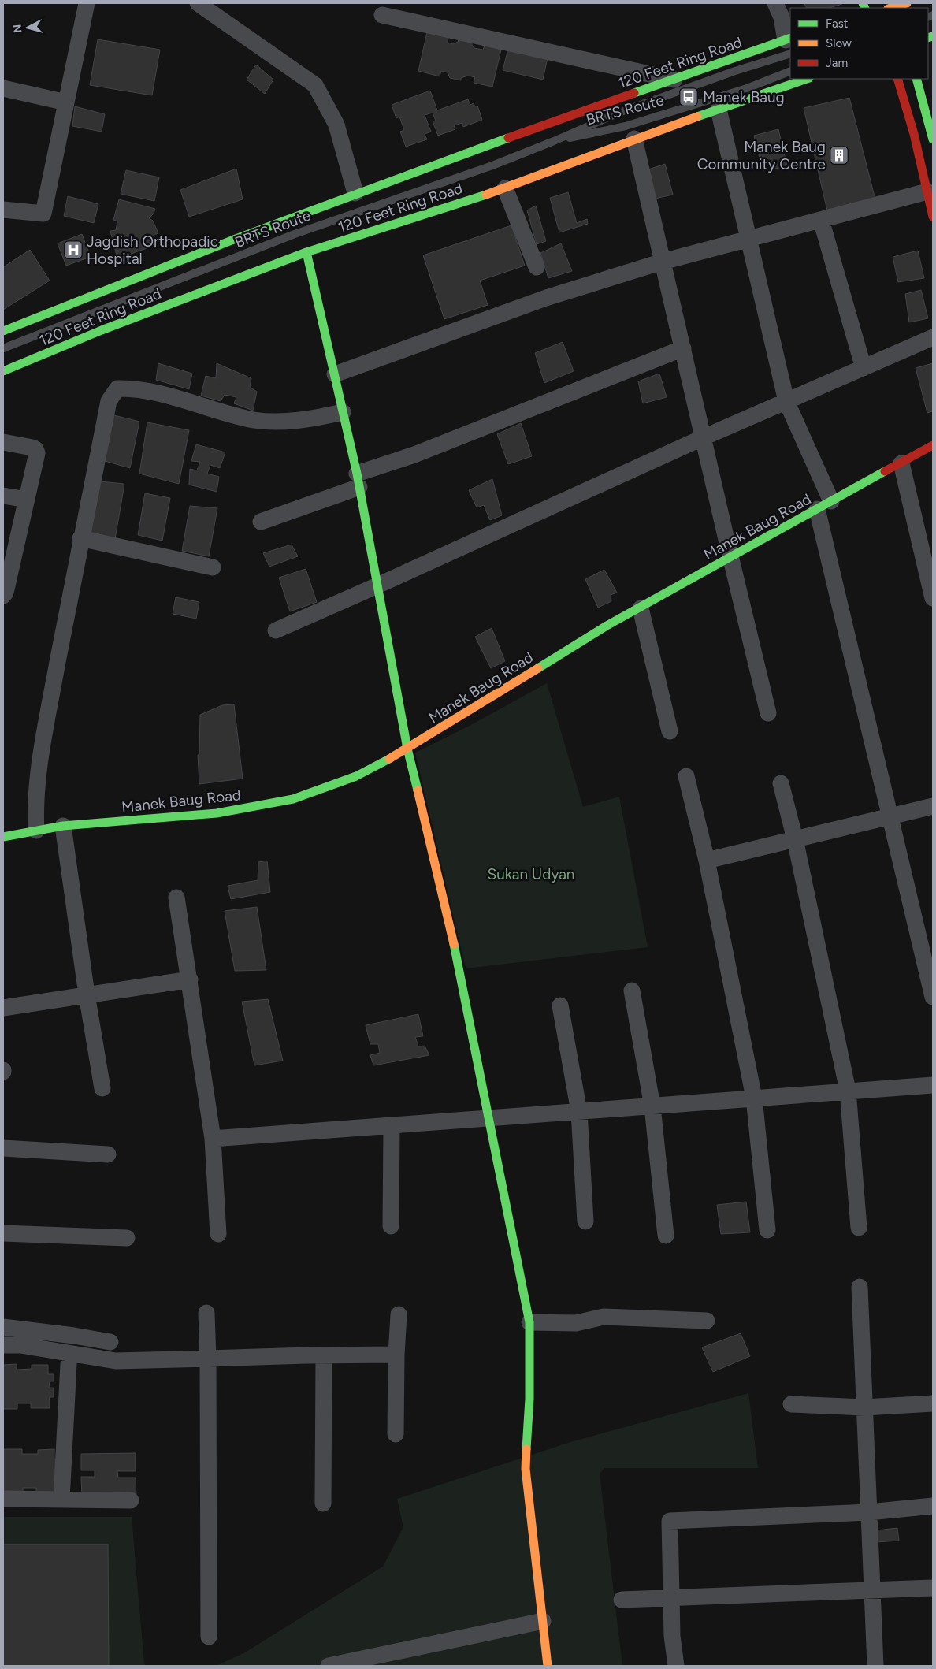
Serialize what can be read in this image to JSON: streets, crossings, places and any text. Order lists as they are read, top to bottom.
{
  "streets": {
    "street": ["120 Feet Ring Road", "Manek Baug Road"],
    "lane": ["BRTS Route"]
  },
  "crossings": [
    ["120 Feet Ring Road", "BRTS Route"]
  ],
  "parks": ["Sukan Udyan"],
  "places": {
    "bus stop": ["Manek Baug"],
    "building": ["Manek Baug Community Centre"],
    "hospital": ["Jagdish Orthopadic Hospital"]
  },
  "legend": ["Fast", "Slow", "Jam"],
  "north": "left"
}
